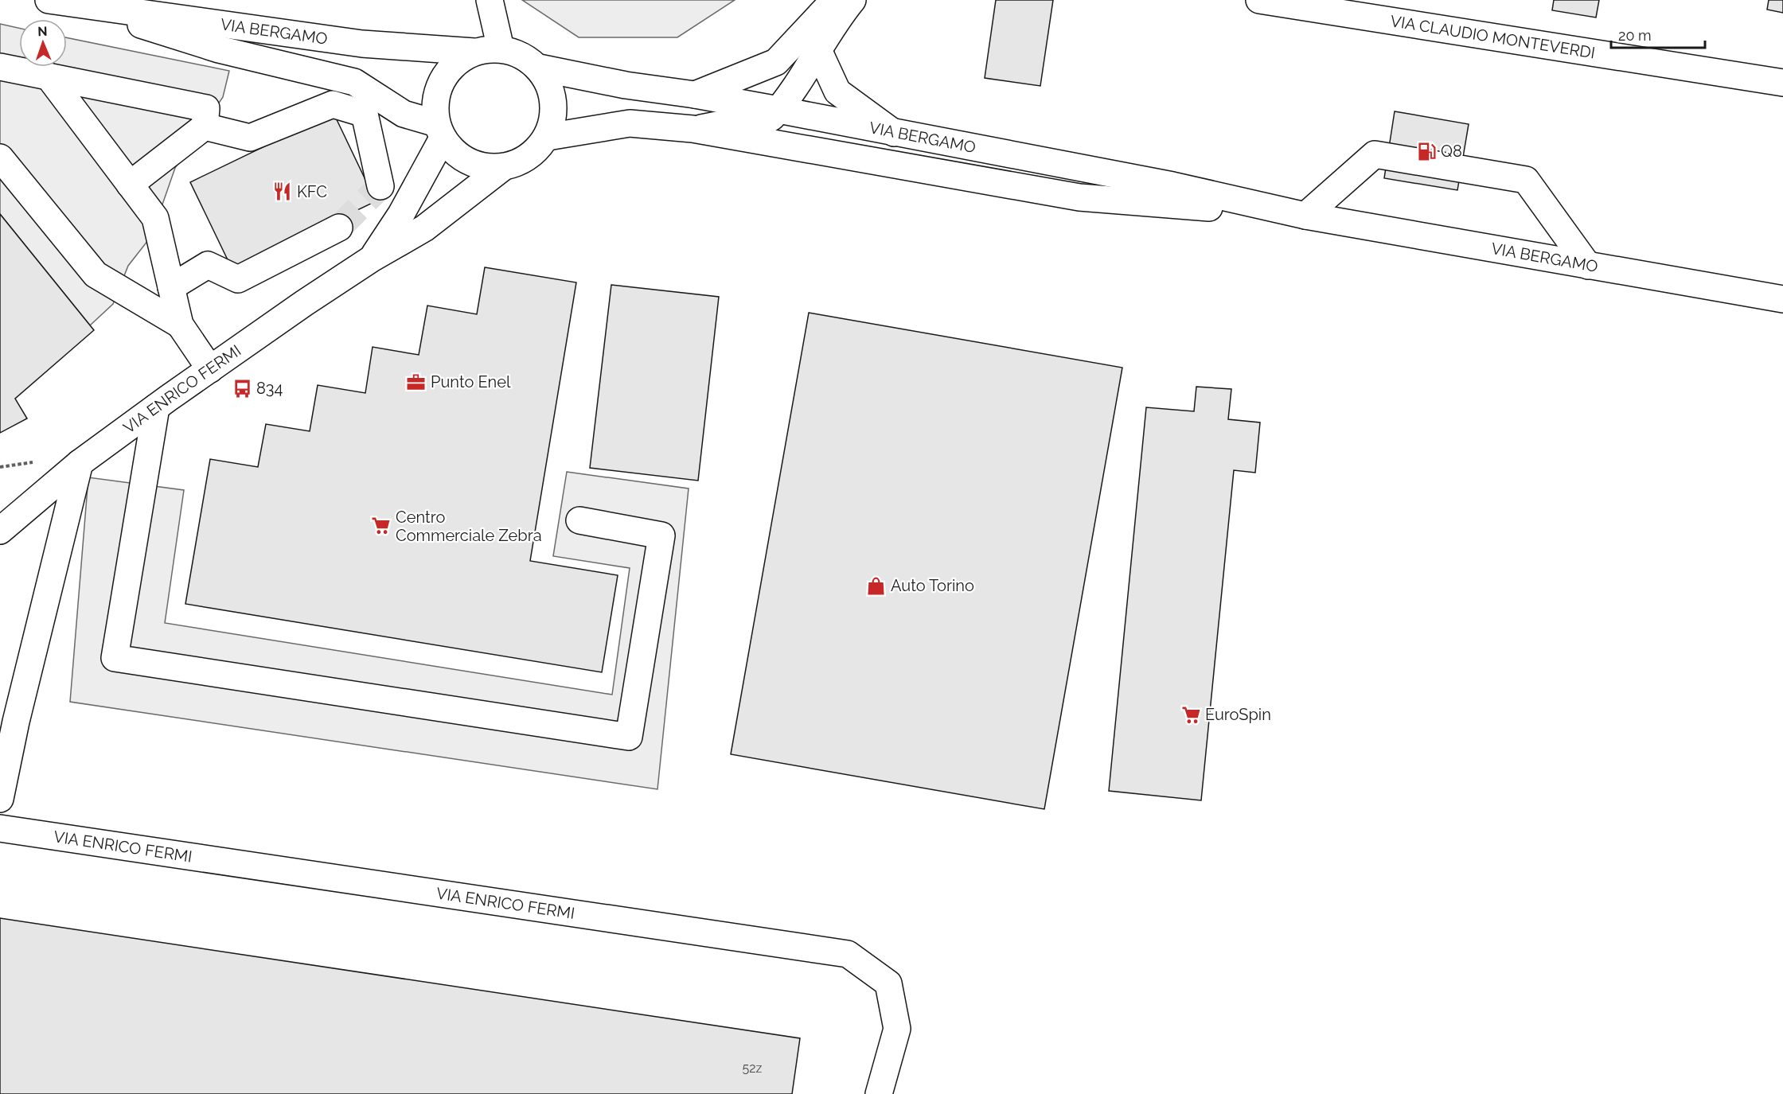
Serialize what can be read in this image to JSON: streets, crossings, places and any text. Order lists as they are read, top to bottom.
{
  "streets": {
    "main road": ["VIA BERGAMO", "VIA CLAUDIO MONTEVERDI", "VIA ENRICO FERMI"]
  },
  "crossings": [
    ["VIA BERGAMO", "VIA ENRICO FERMI"]
  ],
  "places": {
    "fuel station": ["Q8"],
    "restaurant": ["KFC"],
    "office": ["Punto Enel"],
    "bus stop": ["834"],
    "supermarket": ["Centro Commerciale Zebra", "EuroSpin"],
    "shop": ["Auto Torino"]
  },
  "house_numbers": ["52z"],
  "scale_bar": "20 m",
  "north": "top"
}
